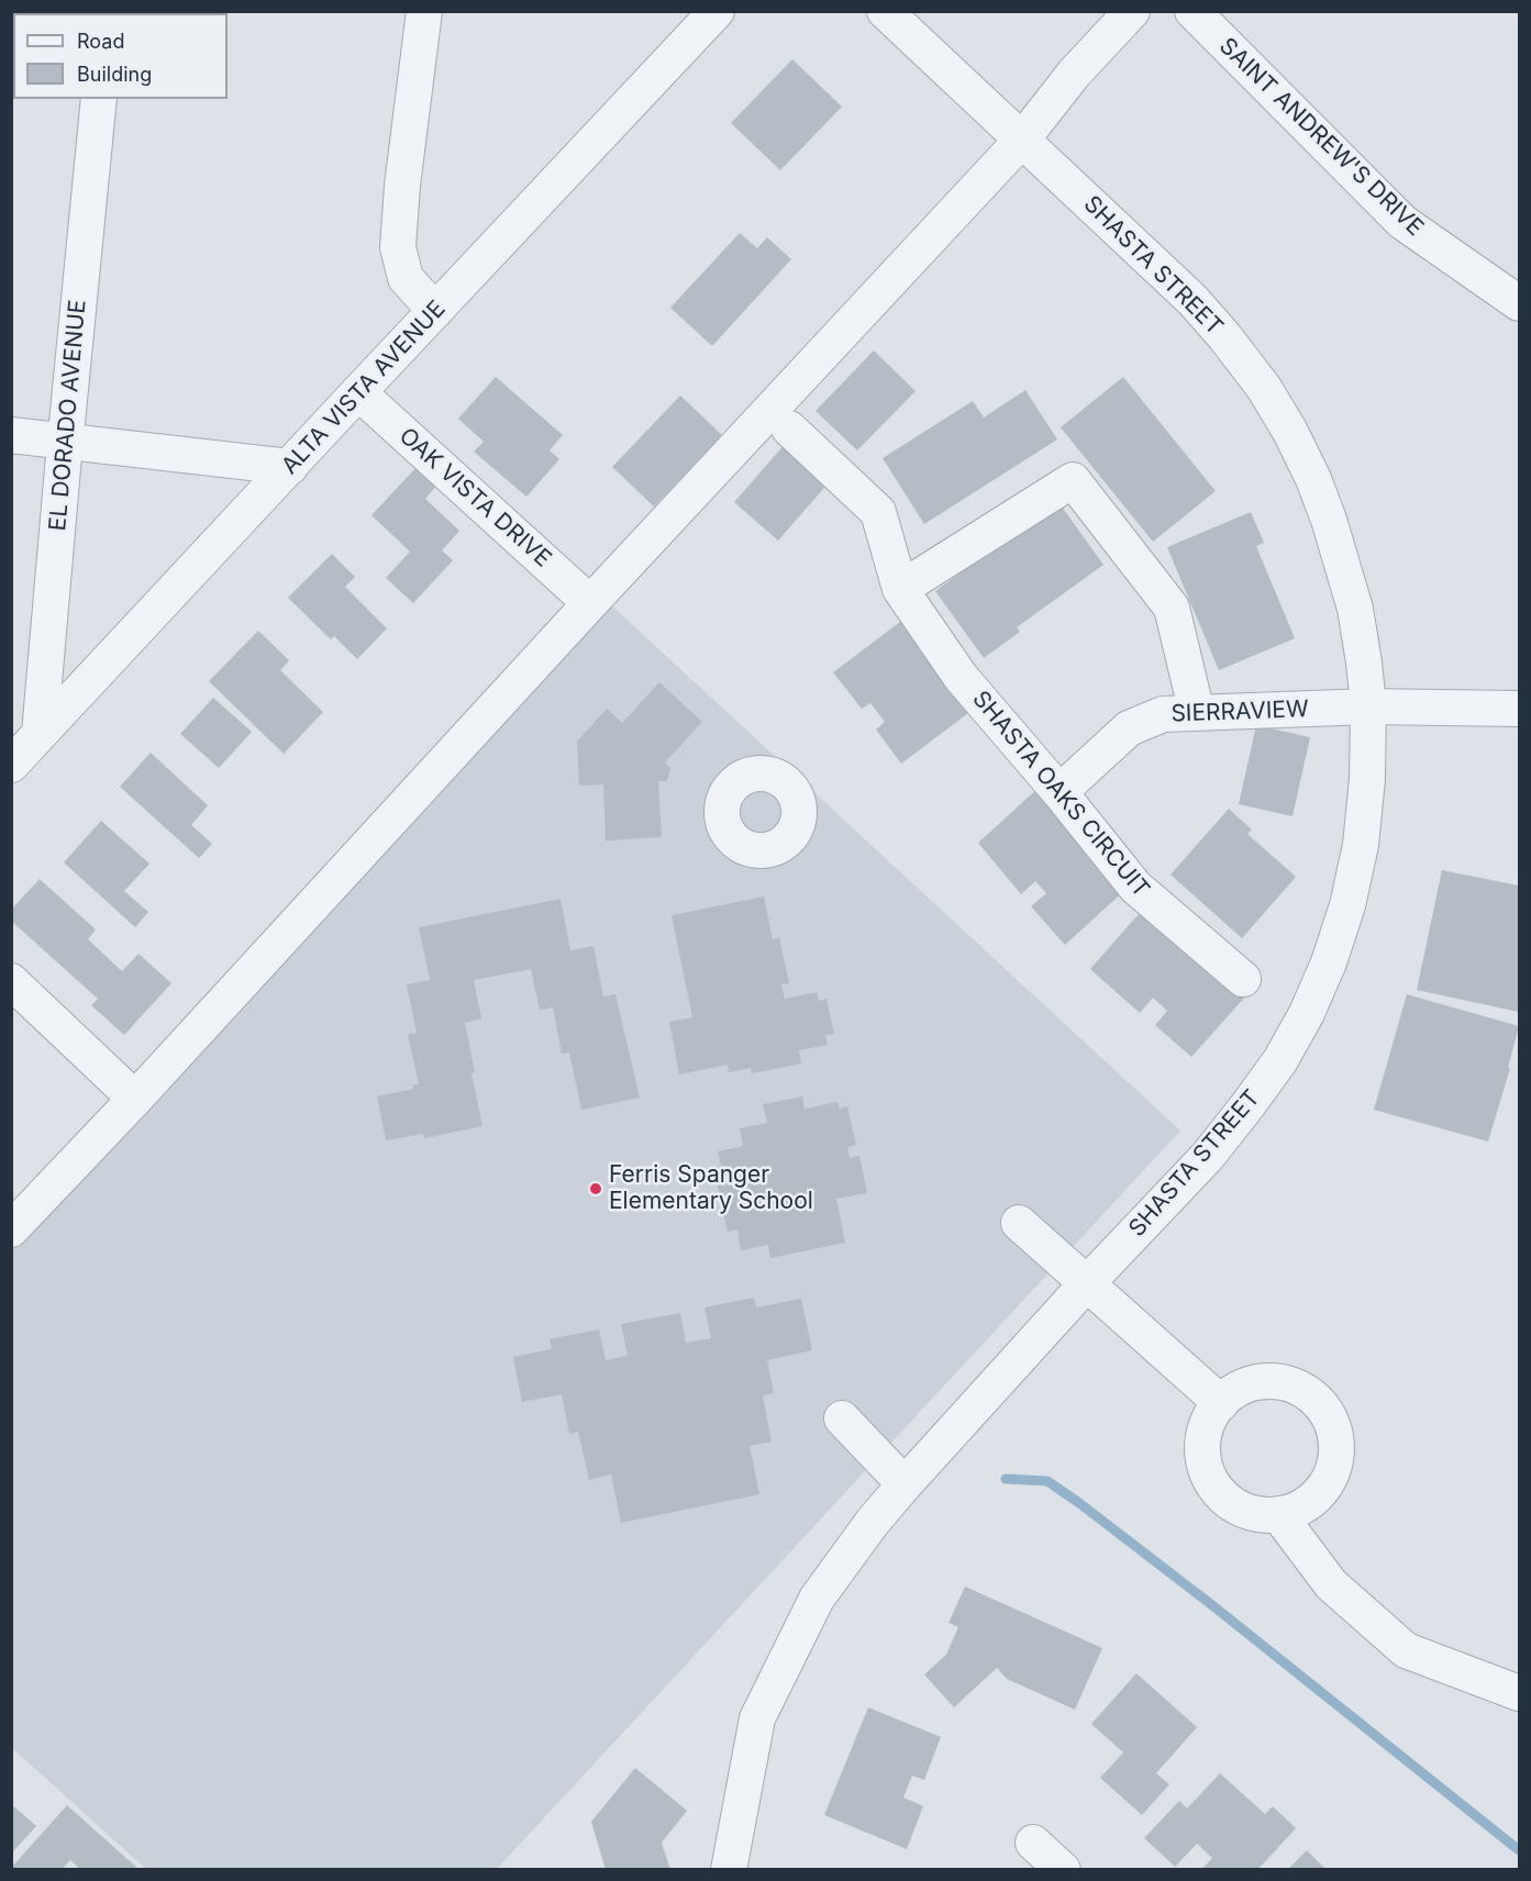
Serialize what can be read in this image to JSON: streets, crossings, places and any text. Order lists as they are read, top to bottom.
{
  "streets": {
    "street": [
      "SAINT ANDREW'S DRIVE",
      "SHASTA STREET",
      "ALTA VISTA AVENUE",
      "EL DORADO AVENUE",
      "OAK VISTA DRIVE",
      "SIERRAVIEW",
      "SHASTA OAKS CIRCUIT"
    ]
  },
  "crossings": [
    ["SHASTA STREET", "SIERRAVIEW"],
    ["ALTA VISTA AVENUE", "EL DORADO AVENUE"],
    ["ALTA VISTA AVENUE", "OAK VISTA DRIVE"],
    ["SIERRAVIEW", "SHASTA OAKS CIRCUIT"]
  ],
  "places": ["Ferris Spanger Elementary School"],
  "legend": ["Road", "Building"]
}
